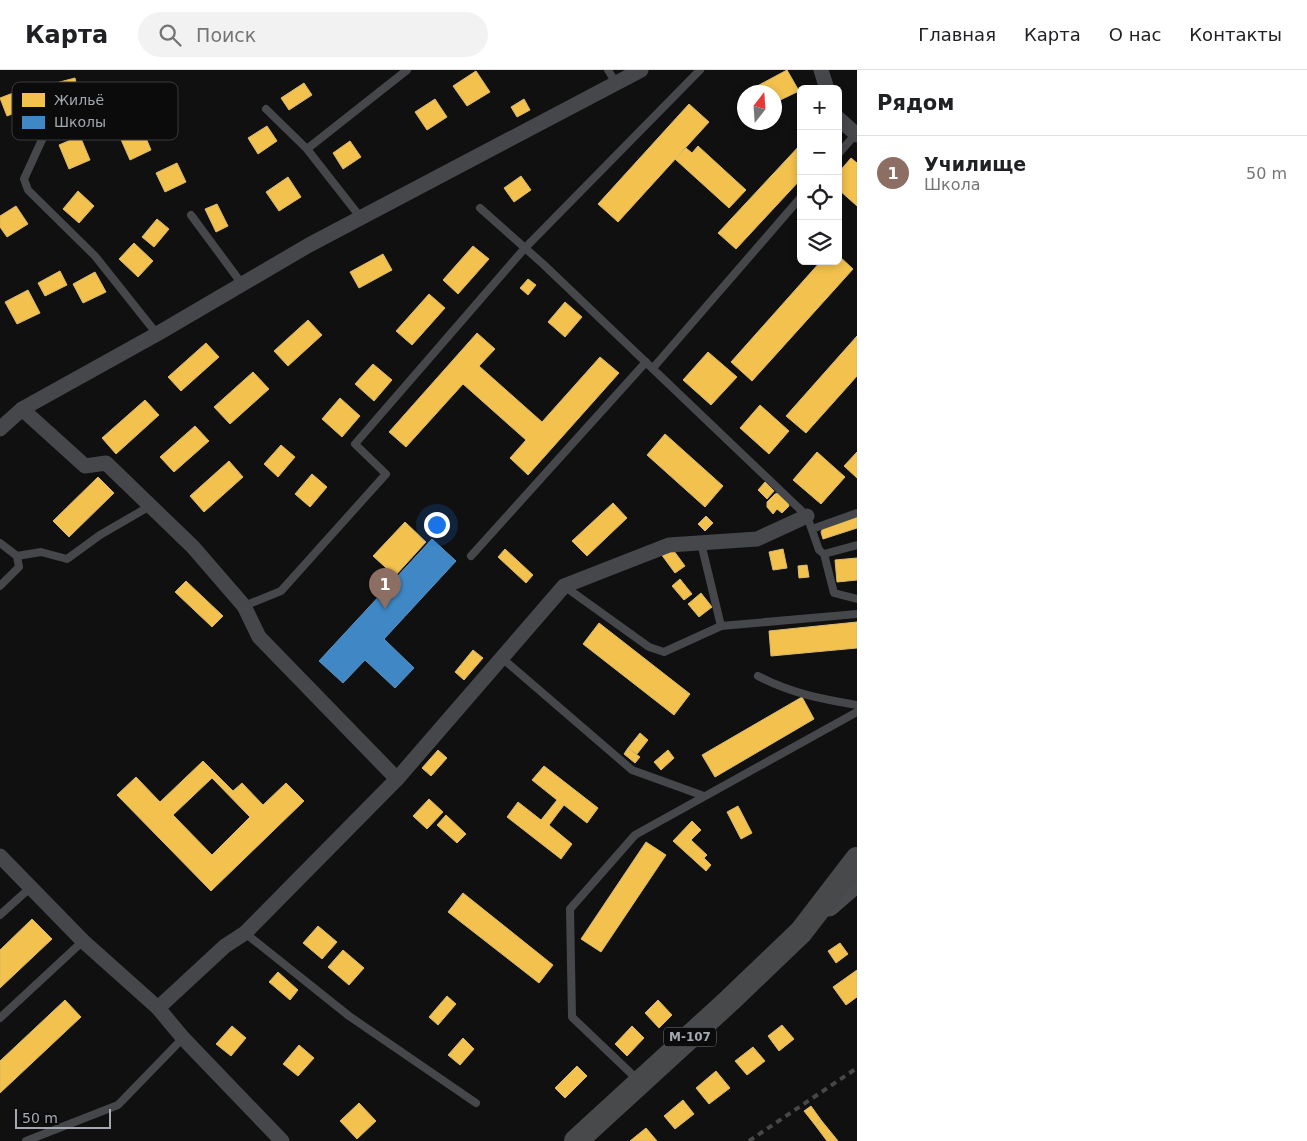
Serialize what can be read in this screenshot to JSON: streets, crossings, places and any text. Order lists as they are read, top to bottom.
{
  "streets": {
    "main road": ["М-107"]
  },
  "legend": ["Жильё", "Школы"],
  "scale_bar": "50 m",
  "north": "top",
  "page": {
    "header": "Карта",
    "search": "Поиск",
    "nav": [
      "Главная",
      "Карта",
      "О нас",
      "Контакты"
    ],
    "heading": "Рядом",
    "map_buttons": ["+", "−"],
    "list": [
      {
        "mark": "1",
        "name": "Училище",
        "note": "Школа",
        "value": "50 m"
      }
    ],
    "pins": "1",
    "scale": "50 m"
  }
}
